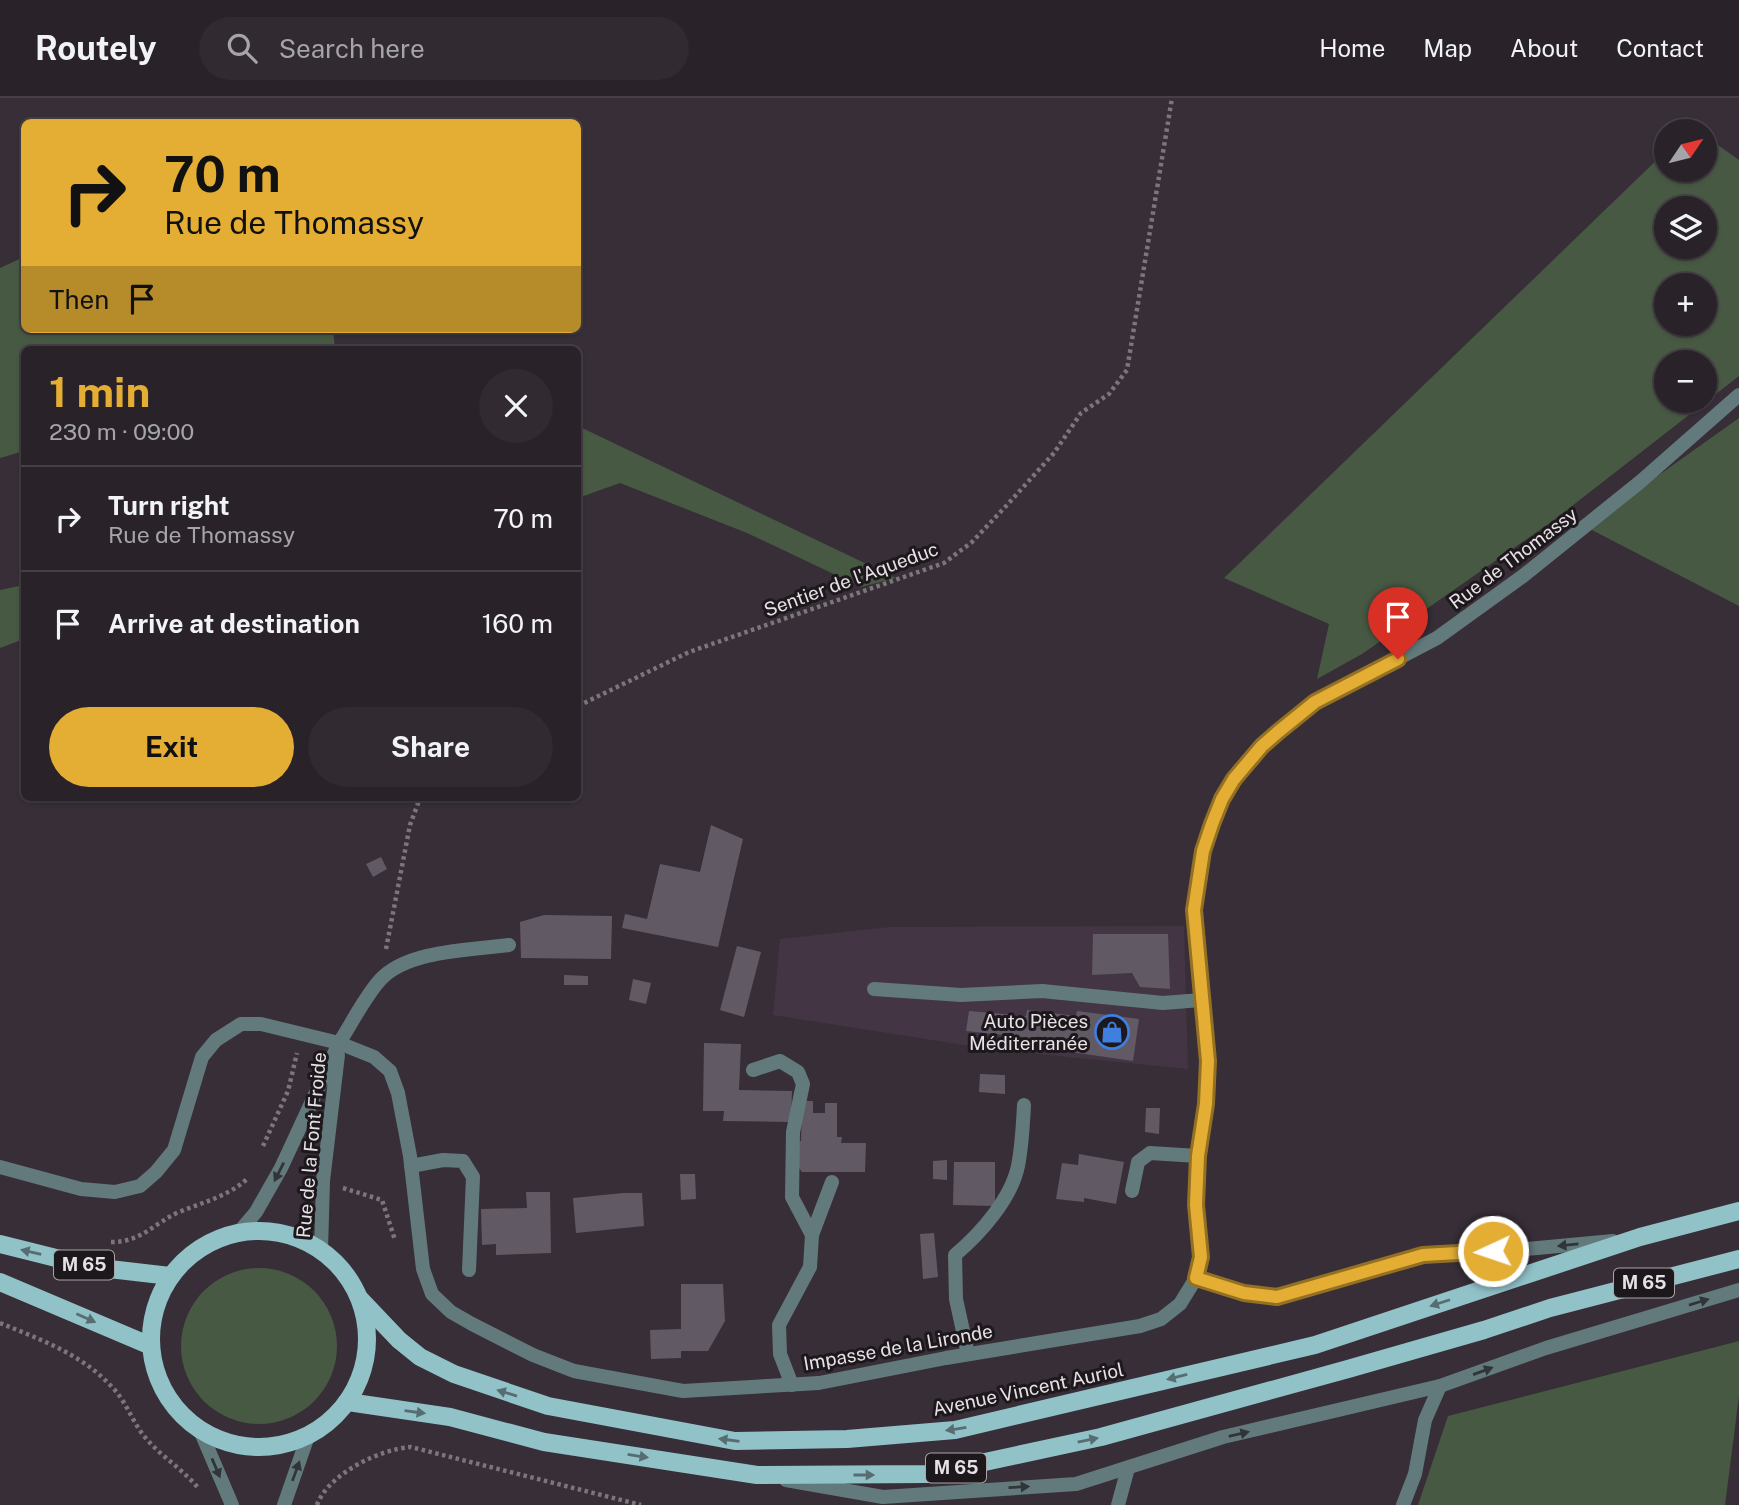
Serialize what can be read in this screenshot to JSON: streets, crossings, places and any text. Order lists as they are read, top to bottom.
{
  "streets": {
    "main road": ["M 65", "Avenue Vincent Auriol"],
    "street": ["Rue de Thomassy", "Rue de la Font Froide", "Impasse de la Lironde"],
    "path": ["Sentier de l'Aqueduc"]
  },
  "crossings": [
    ["Rue de Thomassy", "Impasse de la Lironde"],
    ["Rue de Thomassy", "Avenue Vincent Auriol"],
    ["Rue de la Font Froide", "M 65"],
    ["Rue de la Font Froide", "Impasse de la Lironde"],
    ["Rue de la Font Froide", "Avenue Vincent Auriol"],
    ["M 65", "Avenue Vincent Auriol"],
    ["Impasse de la Lironde", "Avenue Vincent Auriol"]
  ],
  "places": {
    "shop": ["Auto Pièces Méditerranée"]
  },
  "north": "top right",
  "page": {
    "header": "Routely",
    "search": "Search here",
    "nav": [
      "Home",
      "Map",
      "About",
      "Contact"
    ],
    "map_buttons": ["+", "−"],
    "turn": ["70 m", "Rue de Thomassy"],
    "then": "Then",
    "heading": ["1 min", "230 m · 09:00"],
    "list": [
      {
        "name": "Turn right",
        "note": "Rue de Thomassy",
        "value": "70 m"
      },
      {
        "name": "Arrive at destination",
        "value": "160 m"
      }
    ],
    "buttons": ["Exit", "Share"]
  }
}
